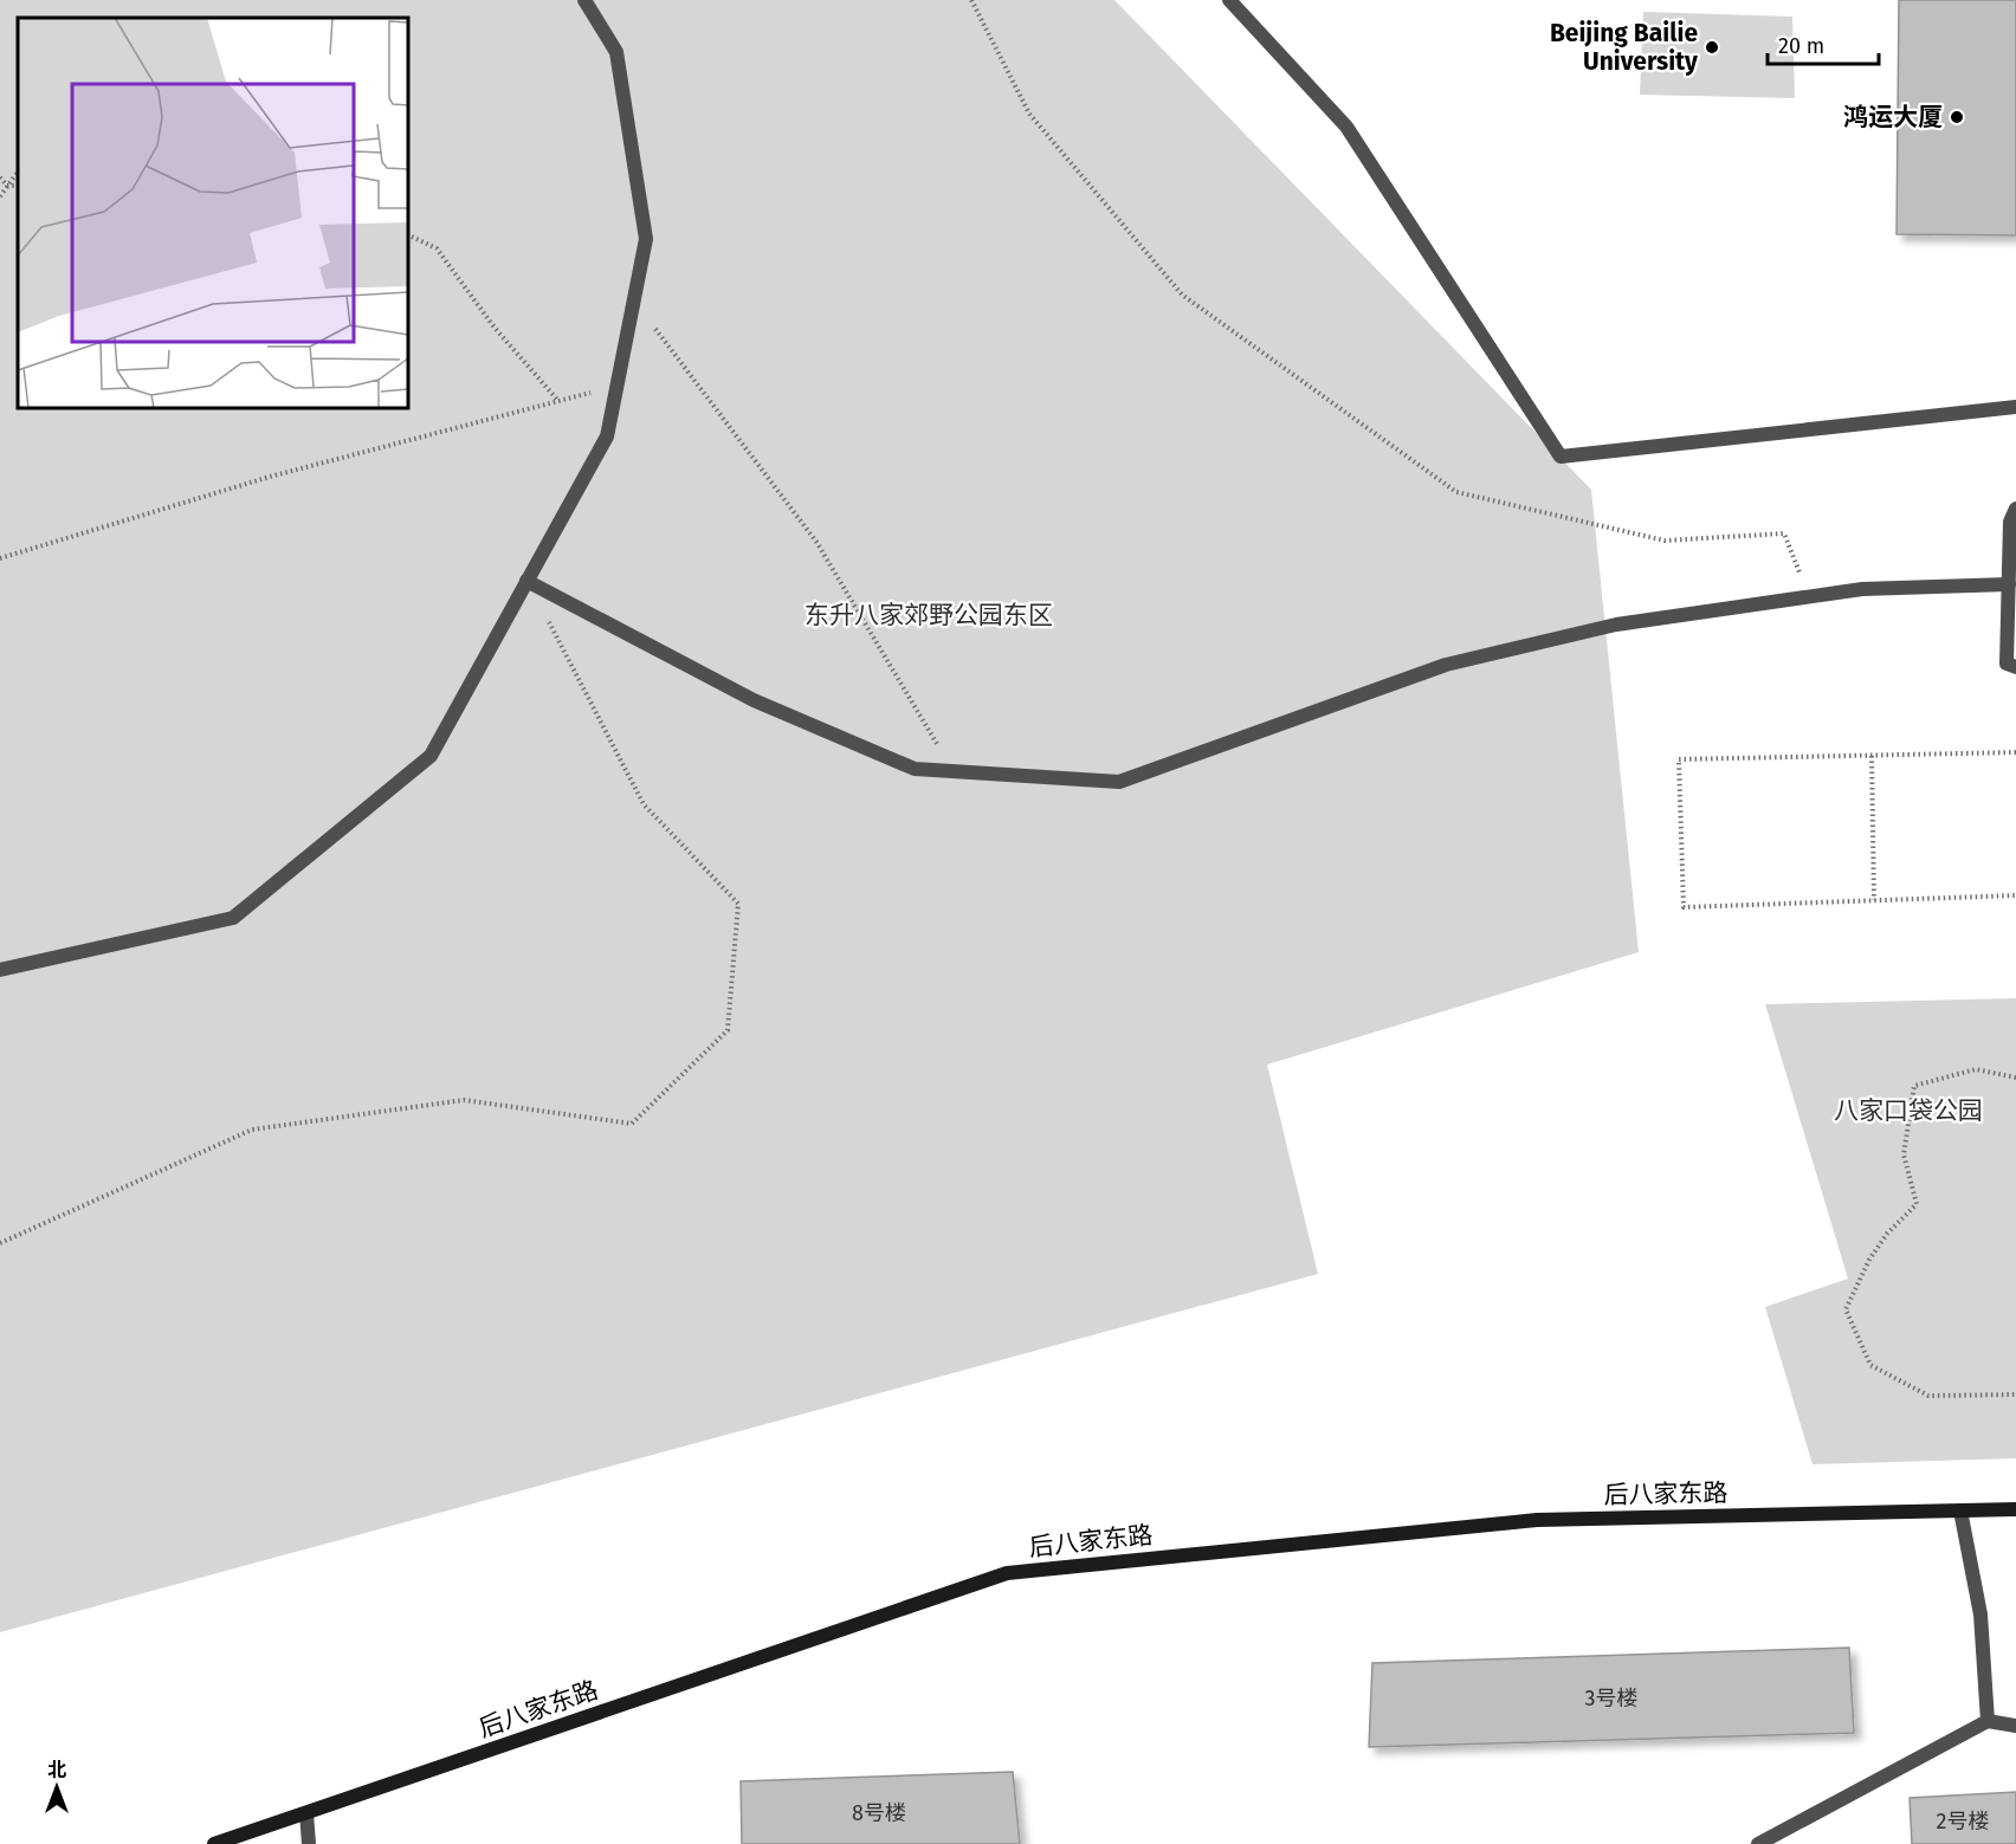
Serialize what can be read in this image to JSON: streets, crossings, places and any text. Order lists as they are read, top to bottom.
{
  "streets": {
    "street": ["后八家东路"]
  },
  "parks": ["东升八家郊野公园东区", "八家口袋公园"],
  "places": ["Beijing Bailie University", "鸿运大厦"],
  "house_numbers": ["3号楼", "8号楼", "2号楼"],
  "scale_bar": "20 m",
  "north": "top"
}
